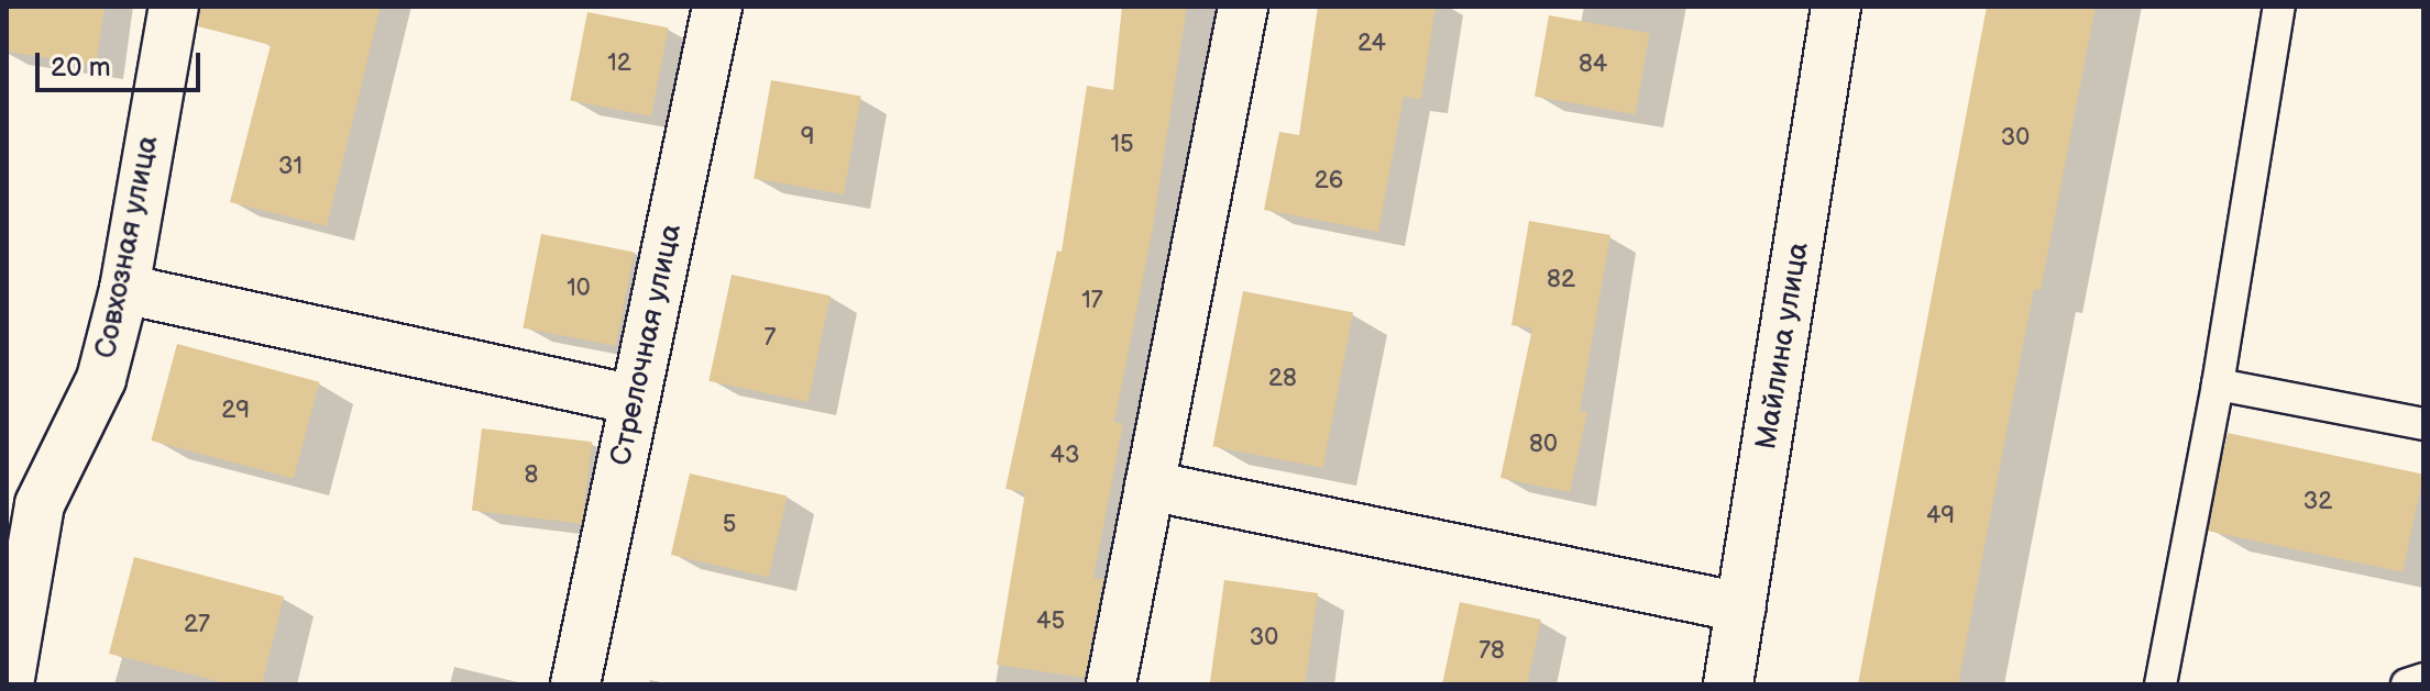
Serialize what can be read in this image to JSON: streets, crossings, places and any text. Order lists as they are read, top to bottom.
{
  "streets": {
    "street": ["Совхозная улица", "Стрелочная улица", "Майлина улица"]
  },
  "house_numbers": [
    "24",
    "12",
    "84",
    "9",
    "30",
    "15",
    "31",
    "26",
    "82",
    "10",
    "17",
    "7",
    "28",
    "29",
    "80",
    "43",
    "8",
    "32",
    "49",
    "5",
    "45",
    "27",
    "30",
    "78"
  ],
  "scale_bar": "20 m"
}
